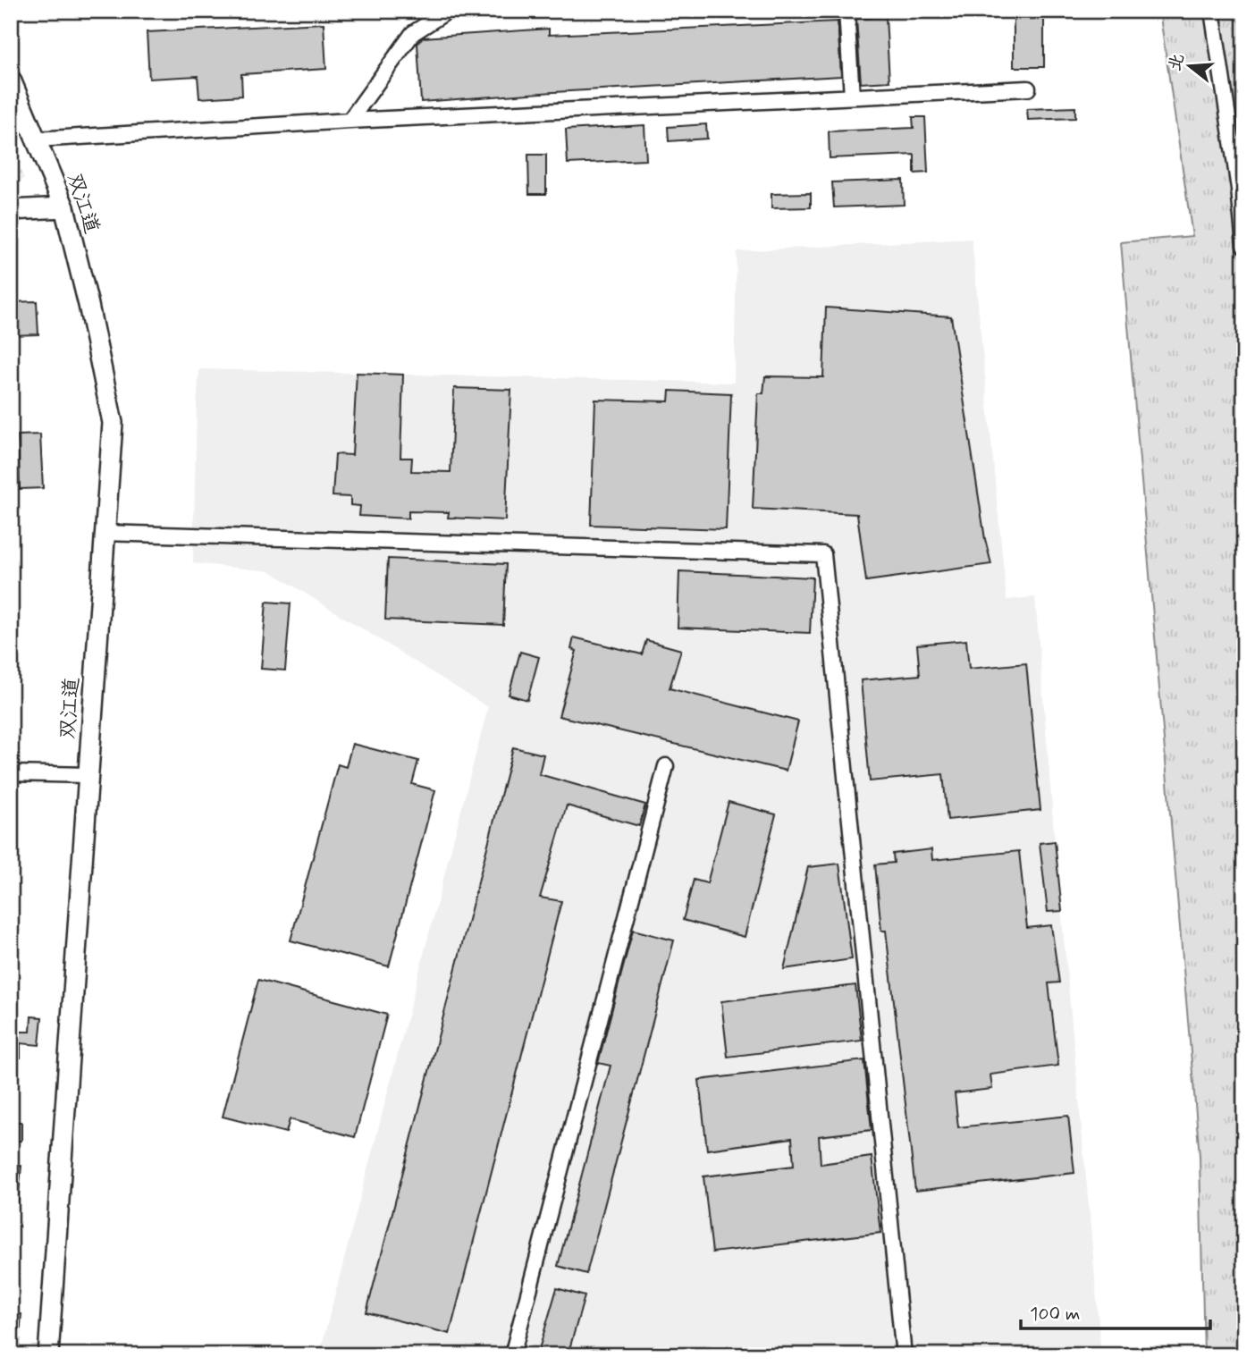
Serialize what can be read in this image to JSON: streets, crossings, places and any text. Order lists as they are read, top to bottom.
{
  "streets": {
    "main road": ["双江道"]
  },
  "scale_bar": "100 m",
  "north": "left"
}
